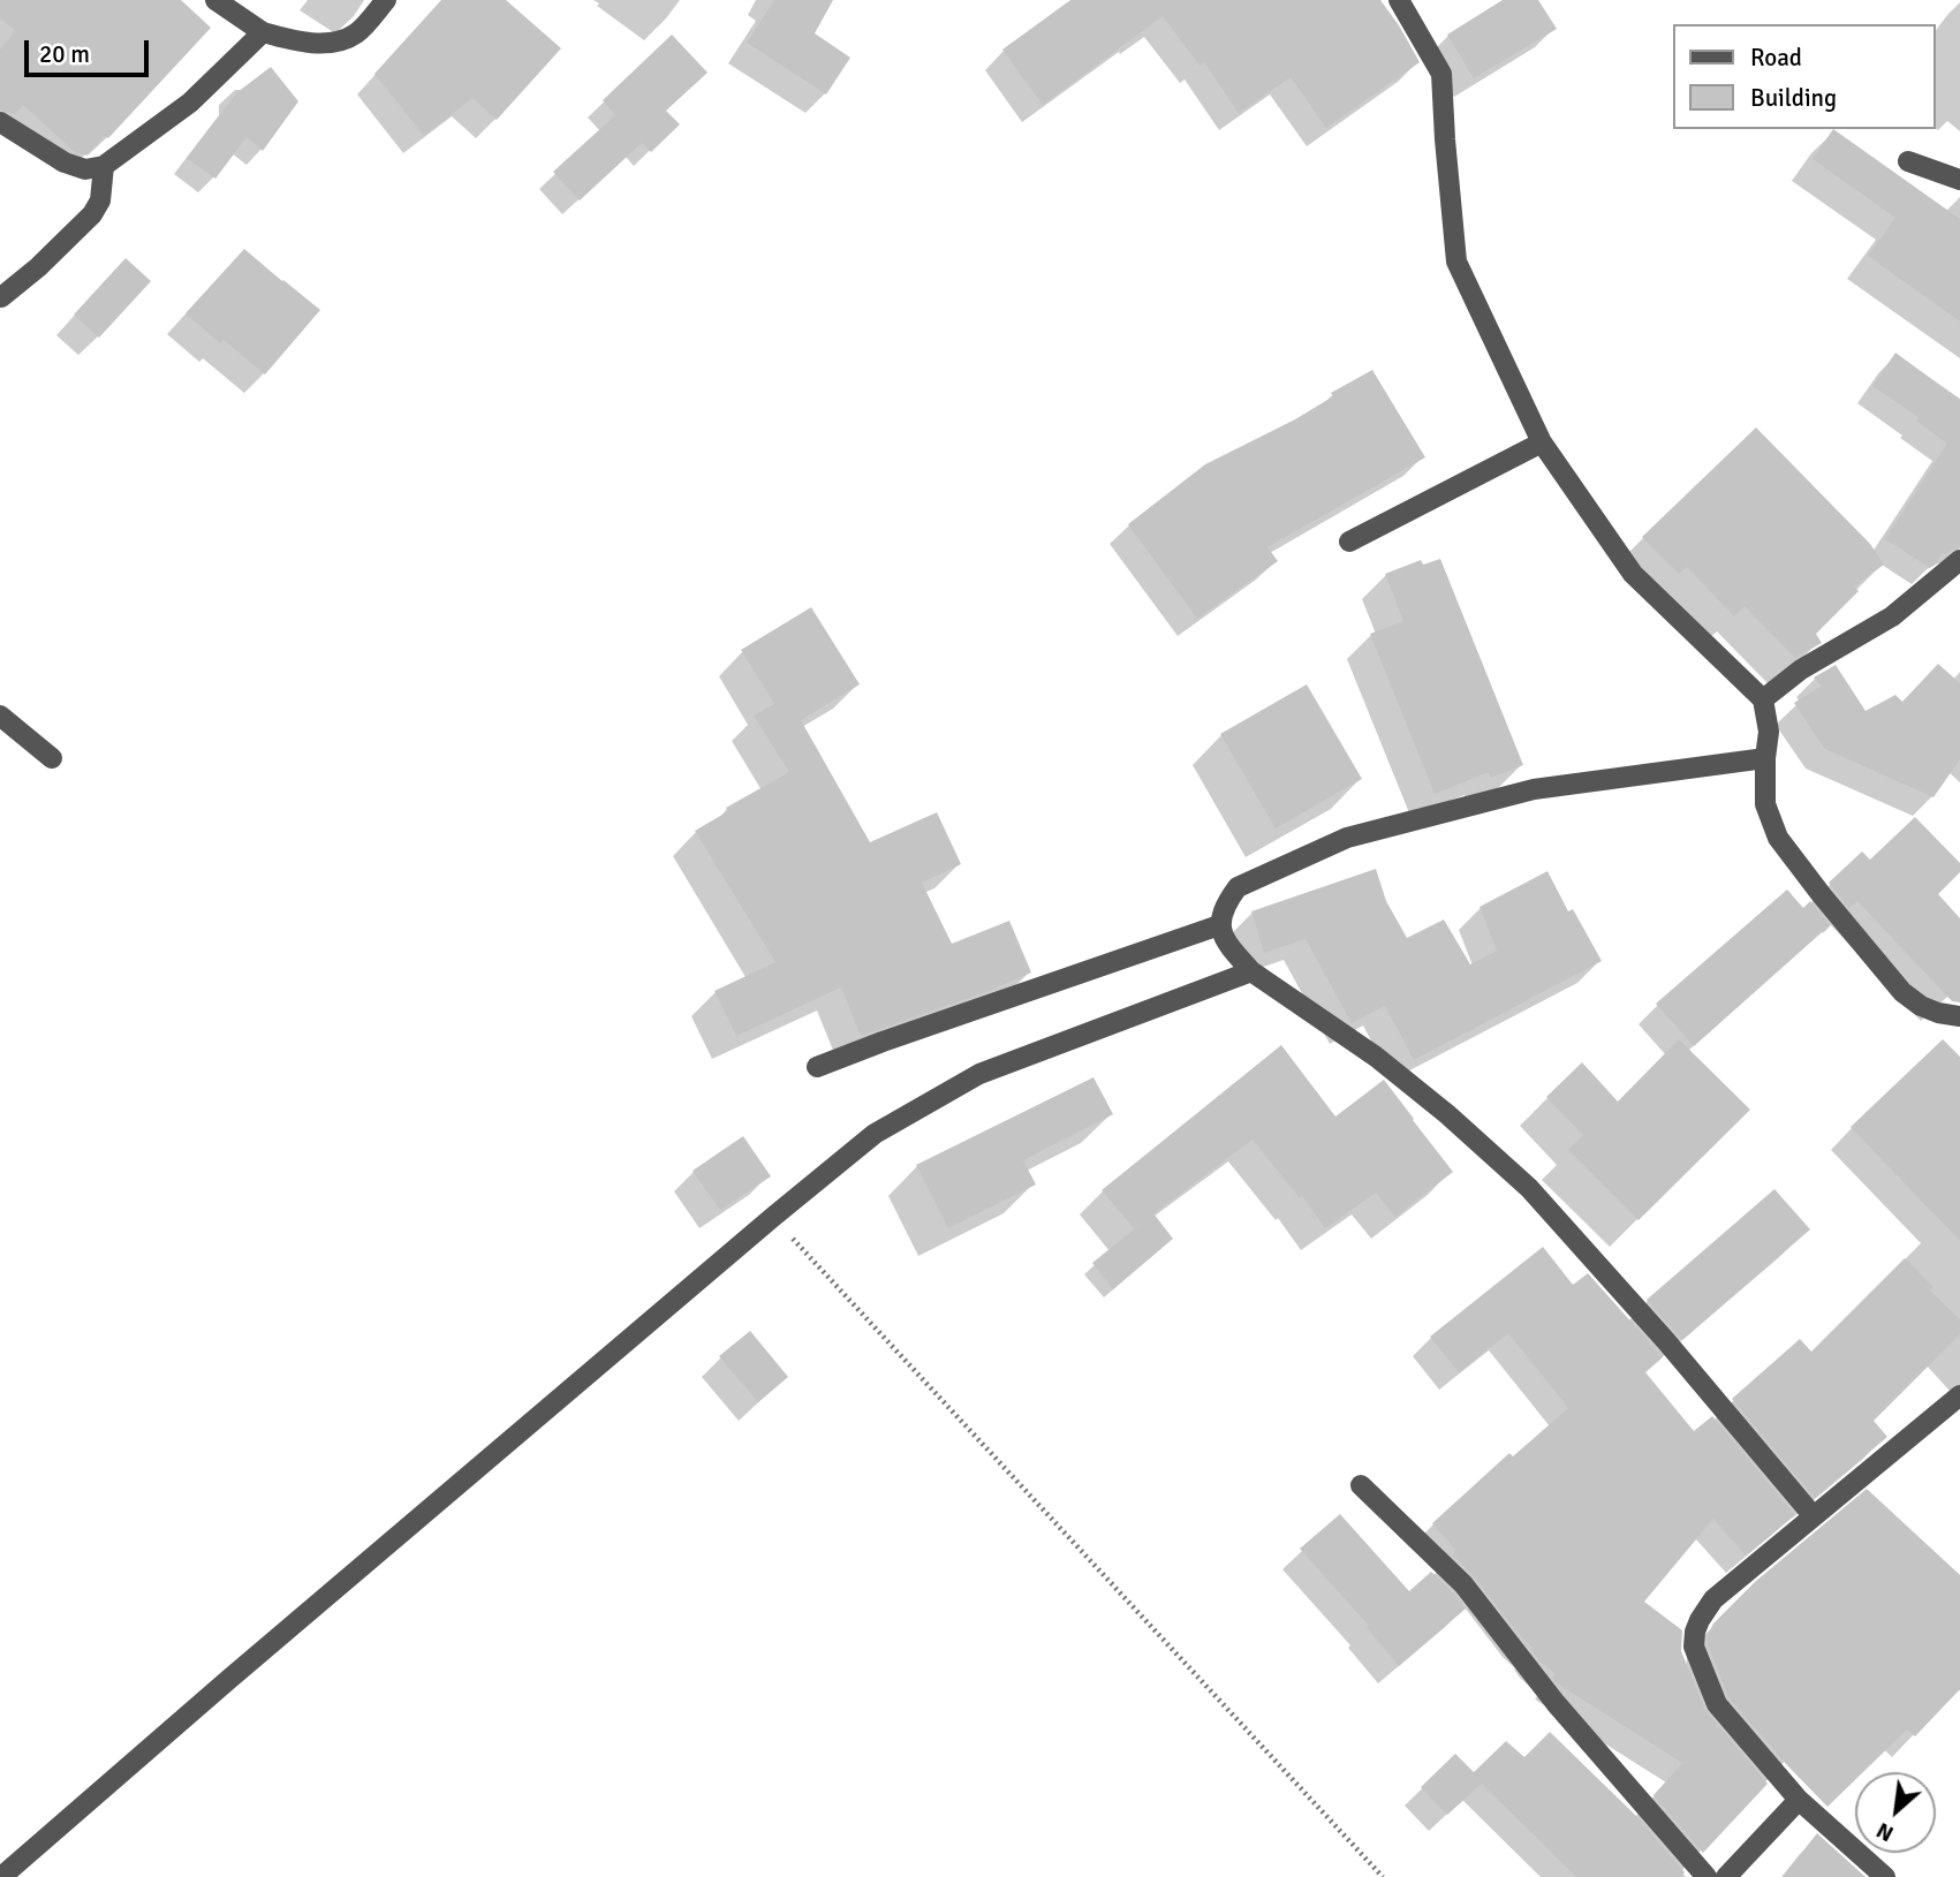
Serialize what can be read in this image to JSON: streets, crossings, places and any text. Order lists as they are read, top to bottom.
{
  "legend": ["Road", "Building"],
  "scale_bar": "20 m",
  "north": "bottom left"
}
